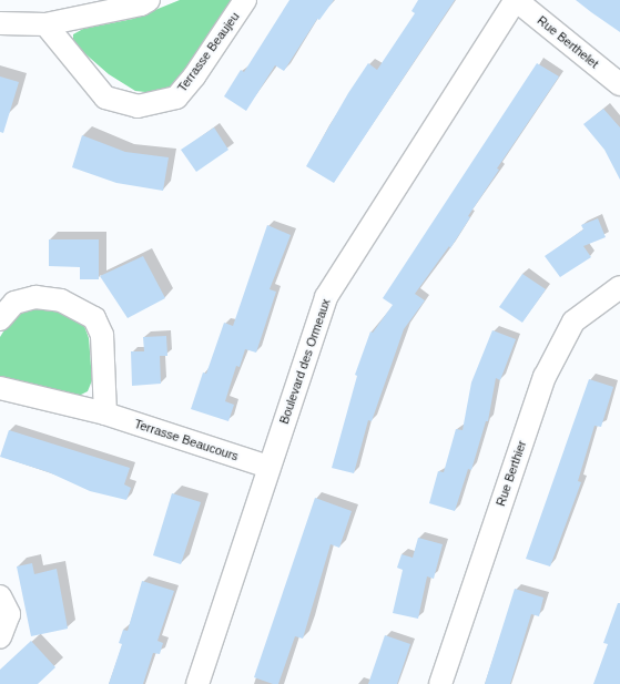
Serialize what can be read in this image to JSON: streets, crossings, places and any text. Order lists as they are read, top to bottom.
{
  "streets": {
    "street": [
      "Rue Berthelet",
      "Terrasse Beaujeu",
      "Boulevard des Ormeaux",
      "Terrasse Beaucours",
      "Rue Berthier"
    ]
  },
  "crossings": [
    ["Rue Berthelet", "Boulevard des Ormeaux"],
    ["Boulevard des Ormeaux", "Terrasse Beaucours"]
  ]
}
